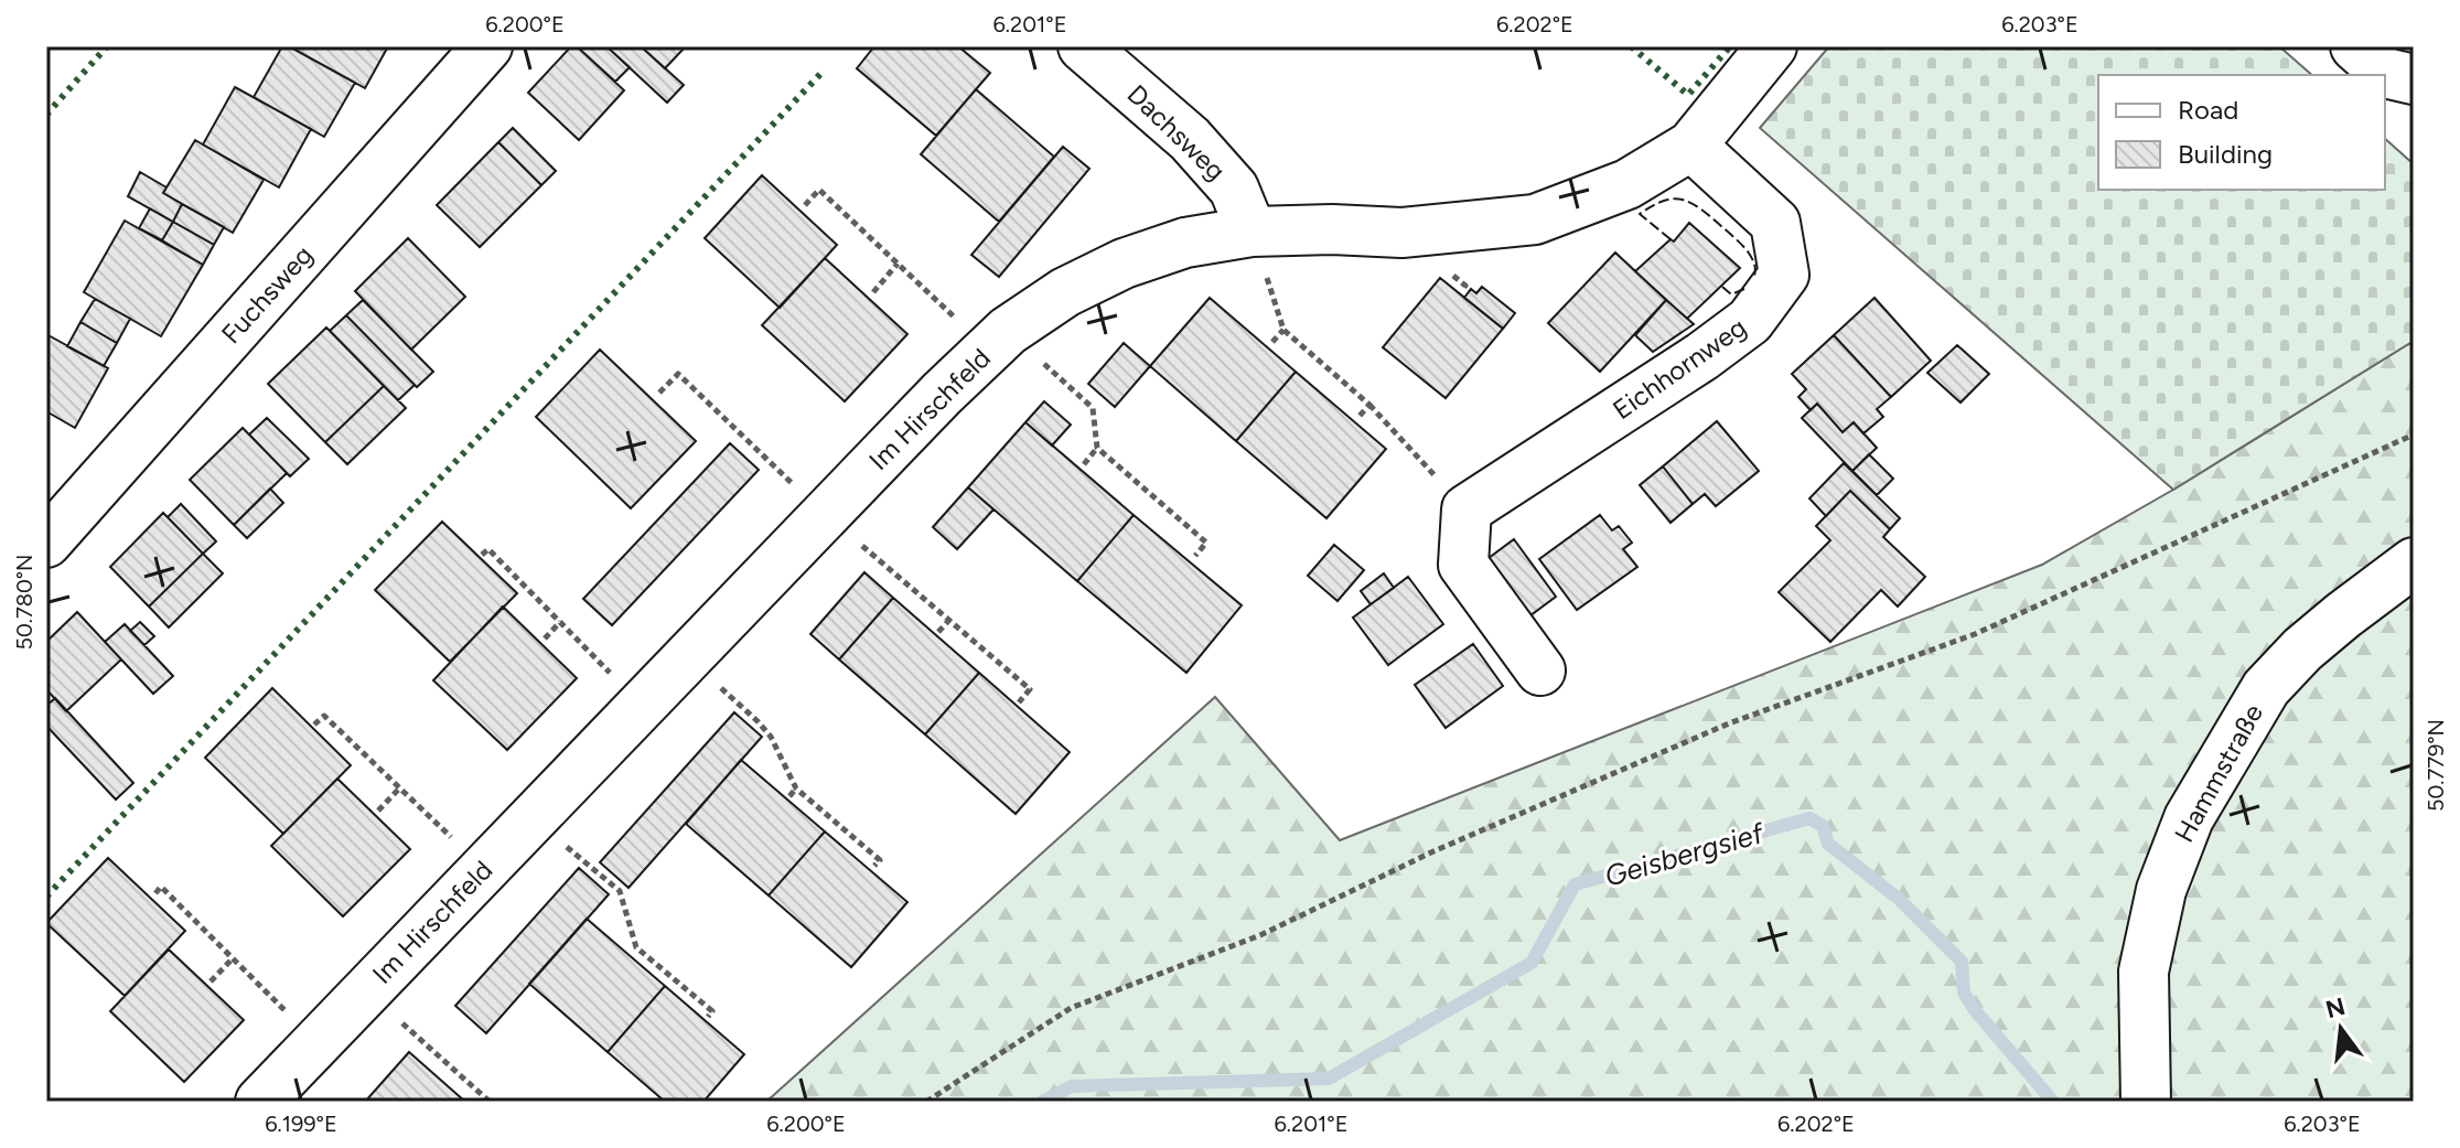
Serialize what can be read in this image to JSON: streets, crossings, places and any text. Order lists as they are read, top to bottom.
{
  "streets": {
    "street": [
      "Dachsweg",
      "Fuchsweg",
      "Eichhornweg",
      "Im Hirschfeld",
      "Hammstraße"
    ]
  },
  "crossings": [
    ["Dachsweg", "Im Hirschfeld"],
    ["Eichhornweg", "Im Hirschfeld"]
  ],
  "water": ["Geisbergsief"],
  "legend": ["Road", "Building"],
  "north": "top",
  "coordinates": [
    "6.200°E",
    "6.201°E",
    "6.202°E",
    "6.203°E",
    "50.780°N",
    "50.779°N",
    "6.199°E"
  ]
}
